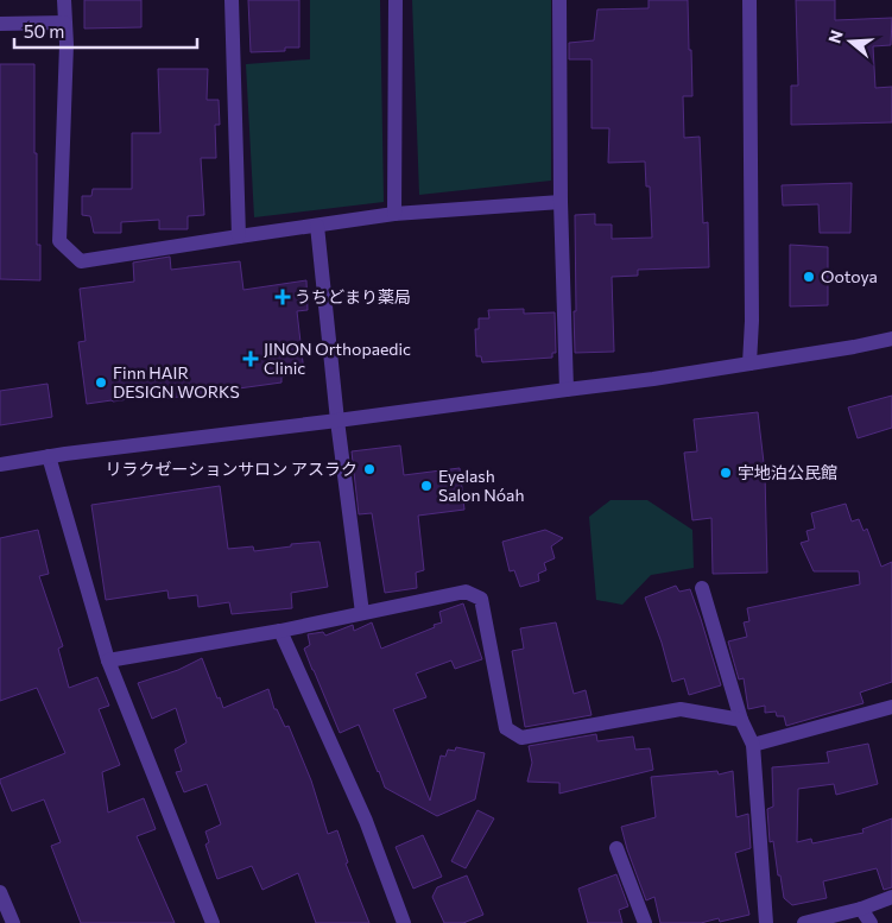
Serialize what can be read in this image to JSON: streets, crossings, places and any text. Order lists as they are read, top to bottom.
{
  "places": {
    "other": [
      "Ootoya",
      "Finn HAIR DESIGN WORKS",
      "リラクゼーションサロン アスラク",
      "宇地泊公民館",
      "Eyelash Salon Nóah"
    ],
    "health": ["うちどまり薬局", "JINON Orthopaedic Clinic"]
  },
  "scale_bar": "50 m",
  "north": "left"
}
